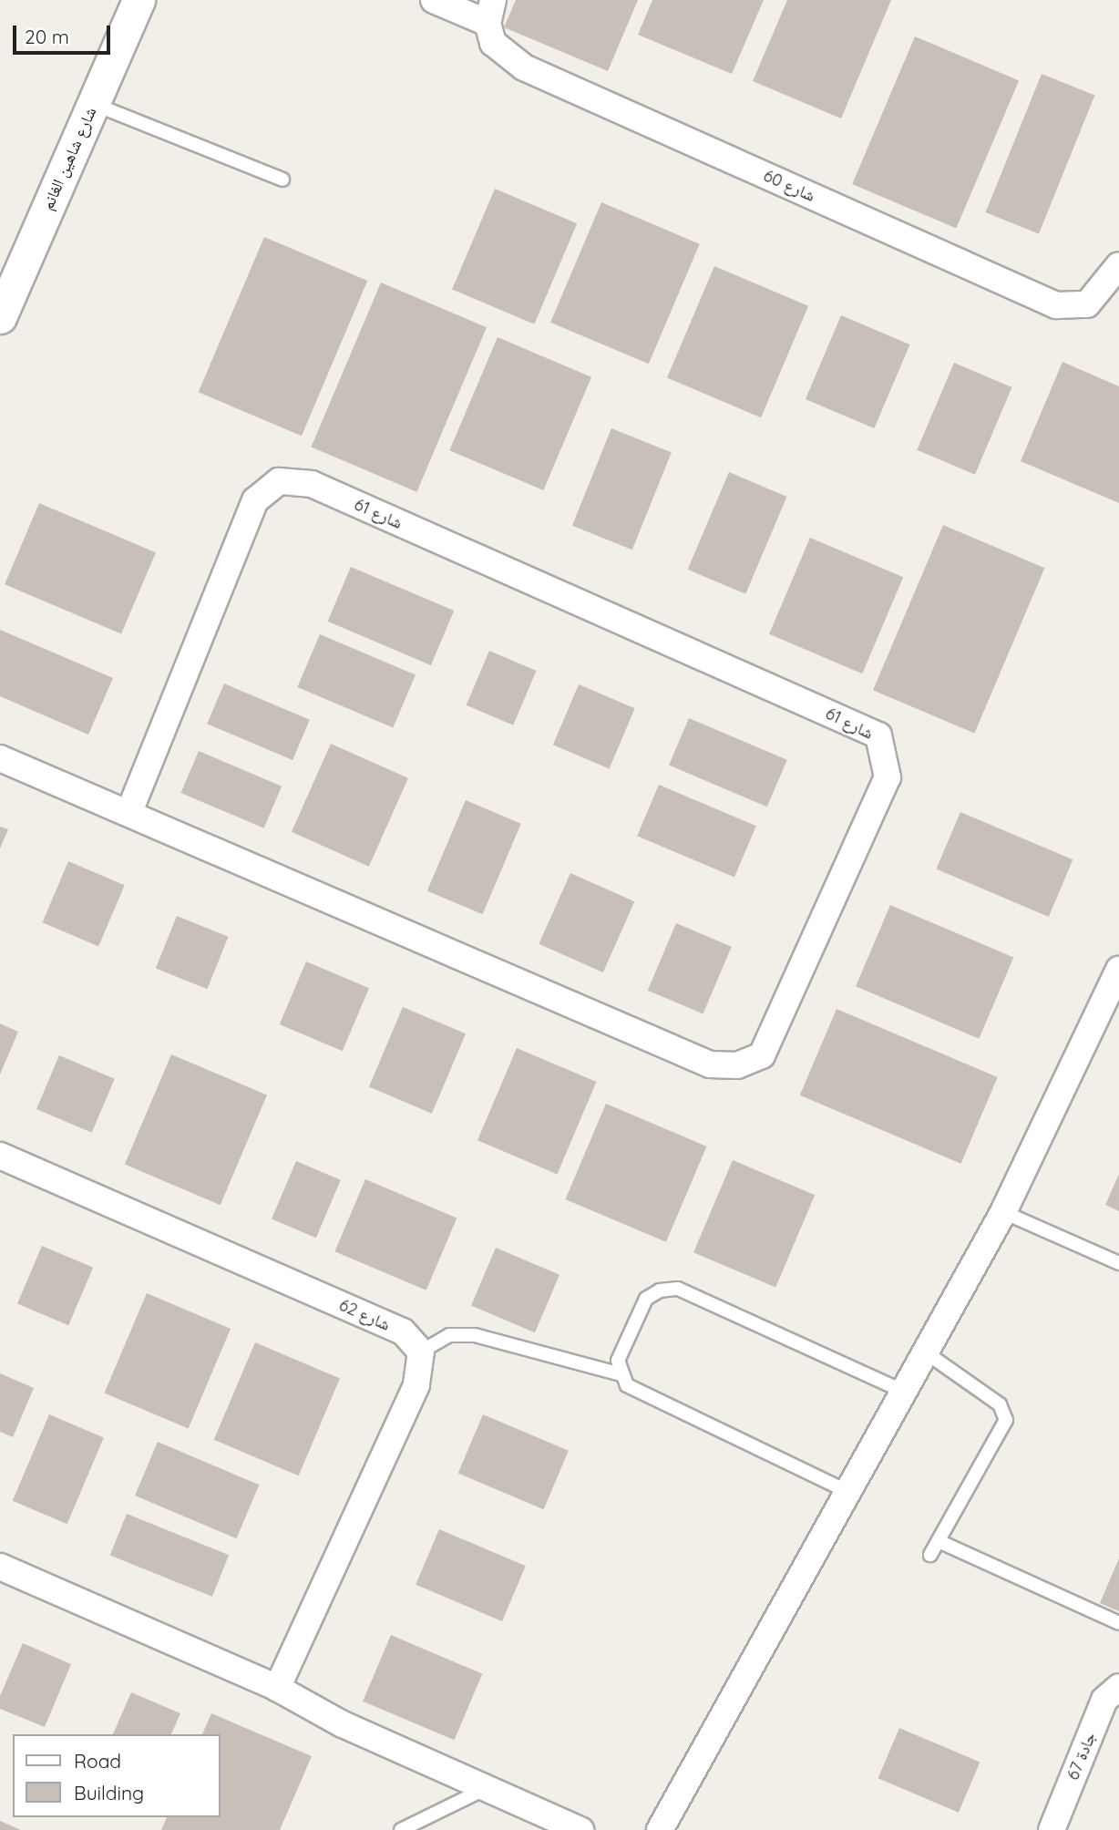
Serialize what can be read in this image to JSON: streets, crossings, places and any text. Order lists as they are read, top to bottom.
{
  "streets": {
    "street": [
      "شارع شاهين الغانم",
      "شارع 60",
      "شارع 61",
      "شارع 62",
      "جادة 67"
    ]
  },
  "legend": ["Road", "Building"],
  "scale_bar": "20 m"
}
